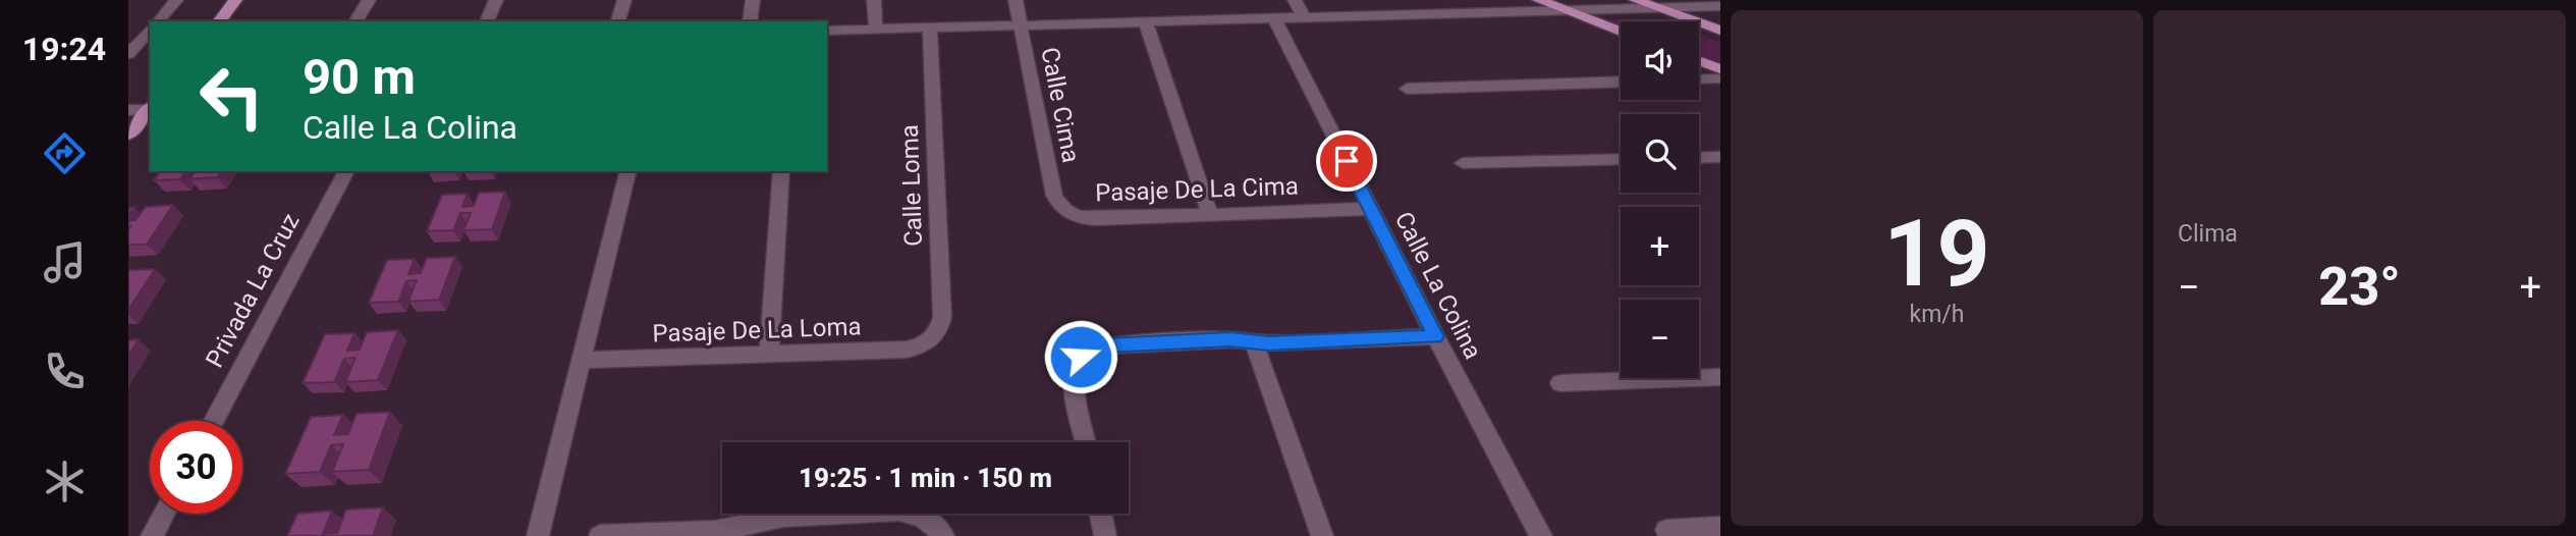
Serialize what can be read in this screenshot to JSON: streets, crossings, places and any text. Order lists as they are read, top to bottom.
{
  "streets": {
    "street": [
      "Calle Cima",
      "Calle Loma",
      "Pasaje De La Cima",
      "Calle La Colina",
      "Privada La Cruz",
      "Pasaje De La Loma"
    ]
  },
  "crossings": [
    ["Calle Cima", "Pasaje De La Cima"],
    ["Calle Loma", "Pasaje De La Loma"],
    ["Pasaje De La Cima", "Calle La Colina"]
  ],
  "page": {
    "tabs": "19:24",
    "tile": [
      ["19", "km/h"],
      "Clima"
    ],
    "map_buttons": ["+", "−"],
    "turn": ["90 m", "Calle La Colina"],
    "heat": ["−", "23°", "+"],
    "limit": "30",
    "trip": "19:25 · 1 min · 150 m"
  }
}
